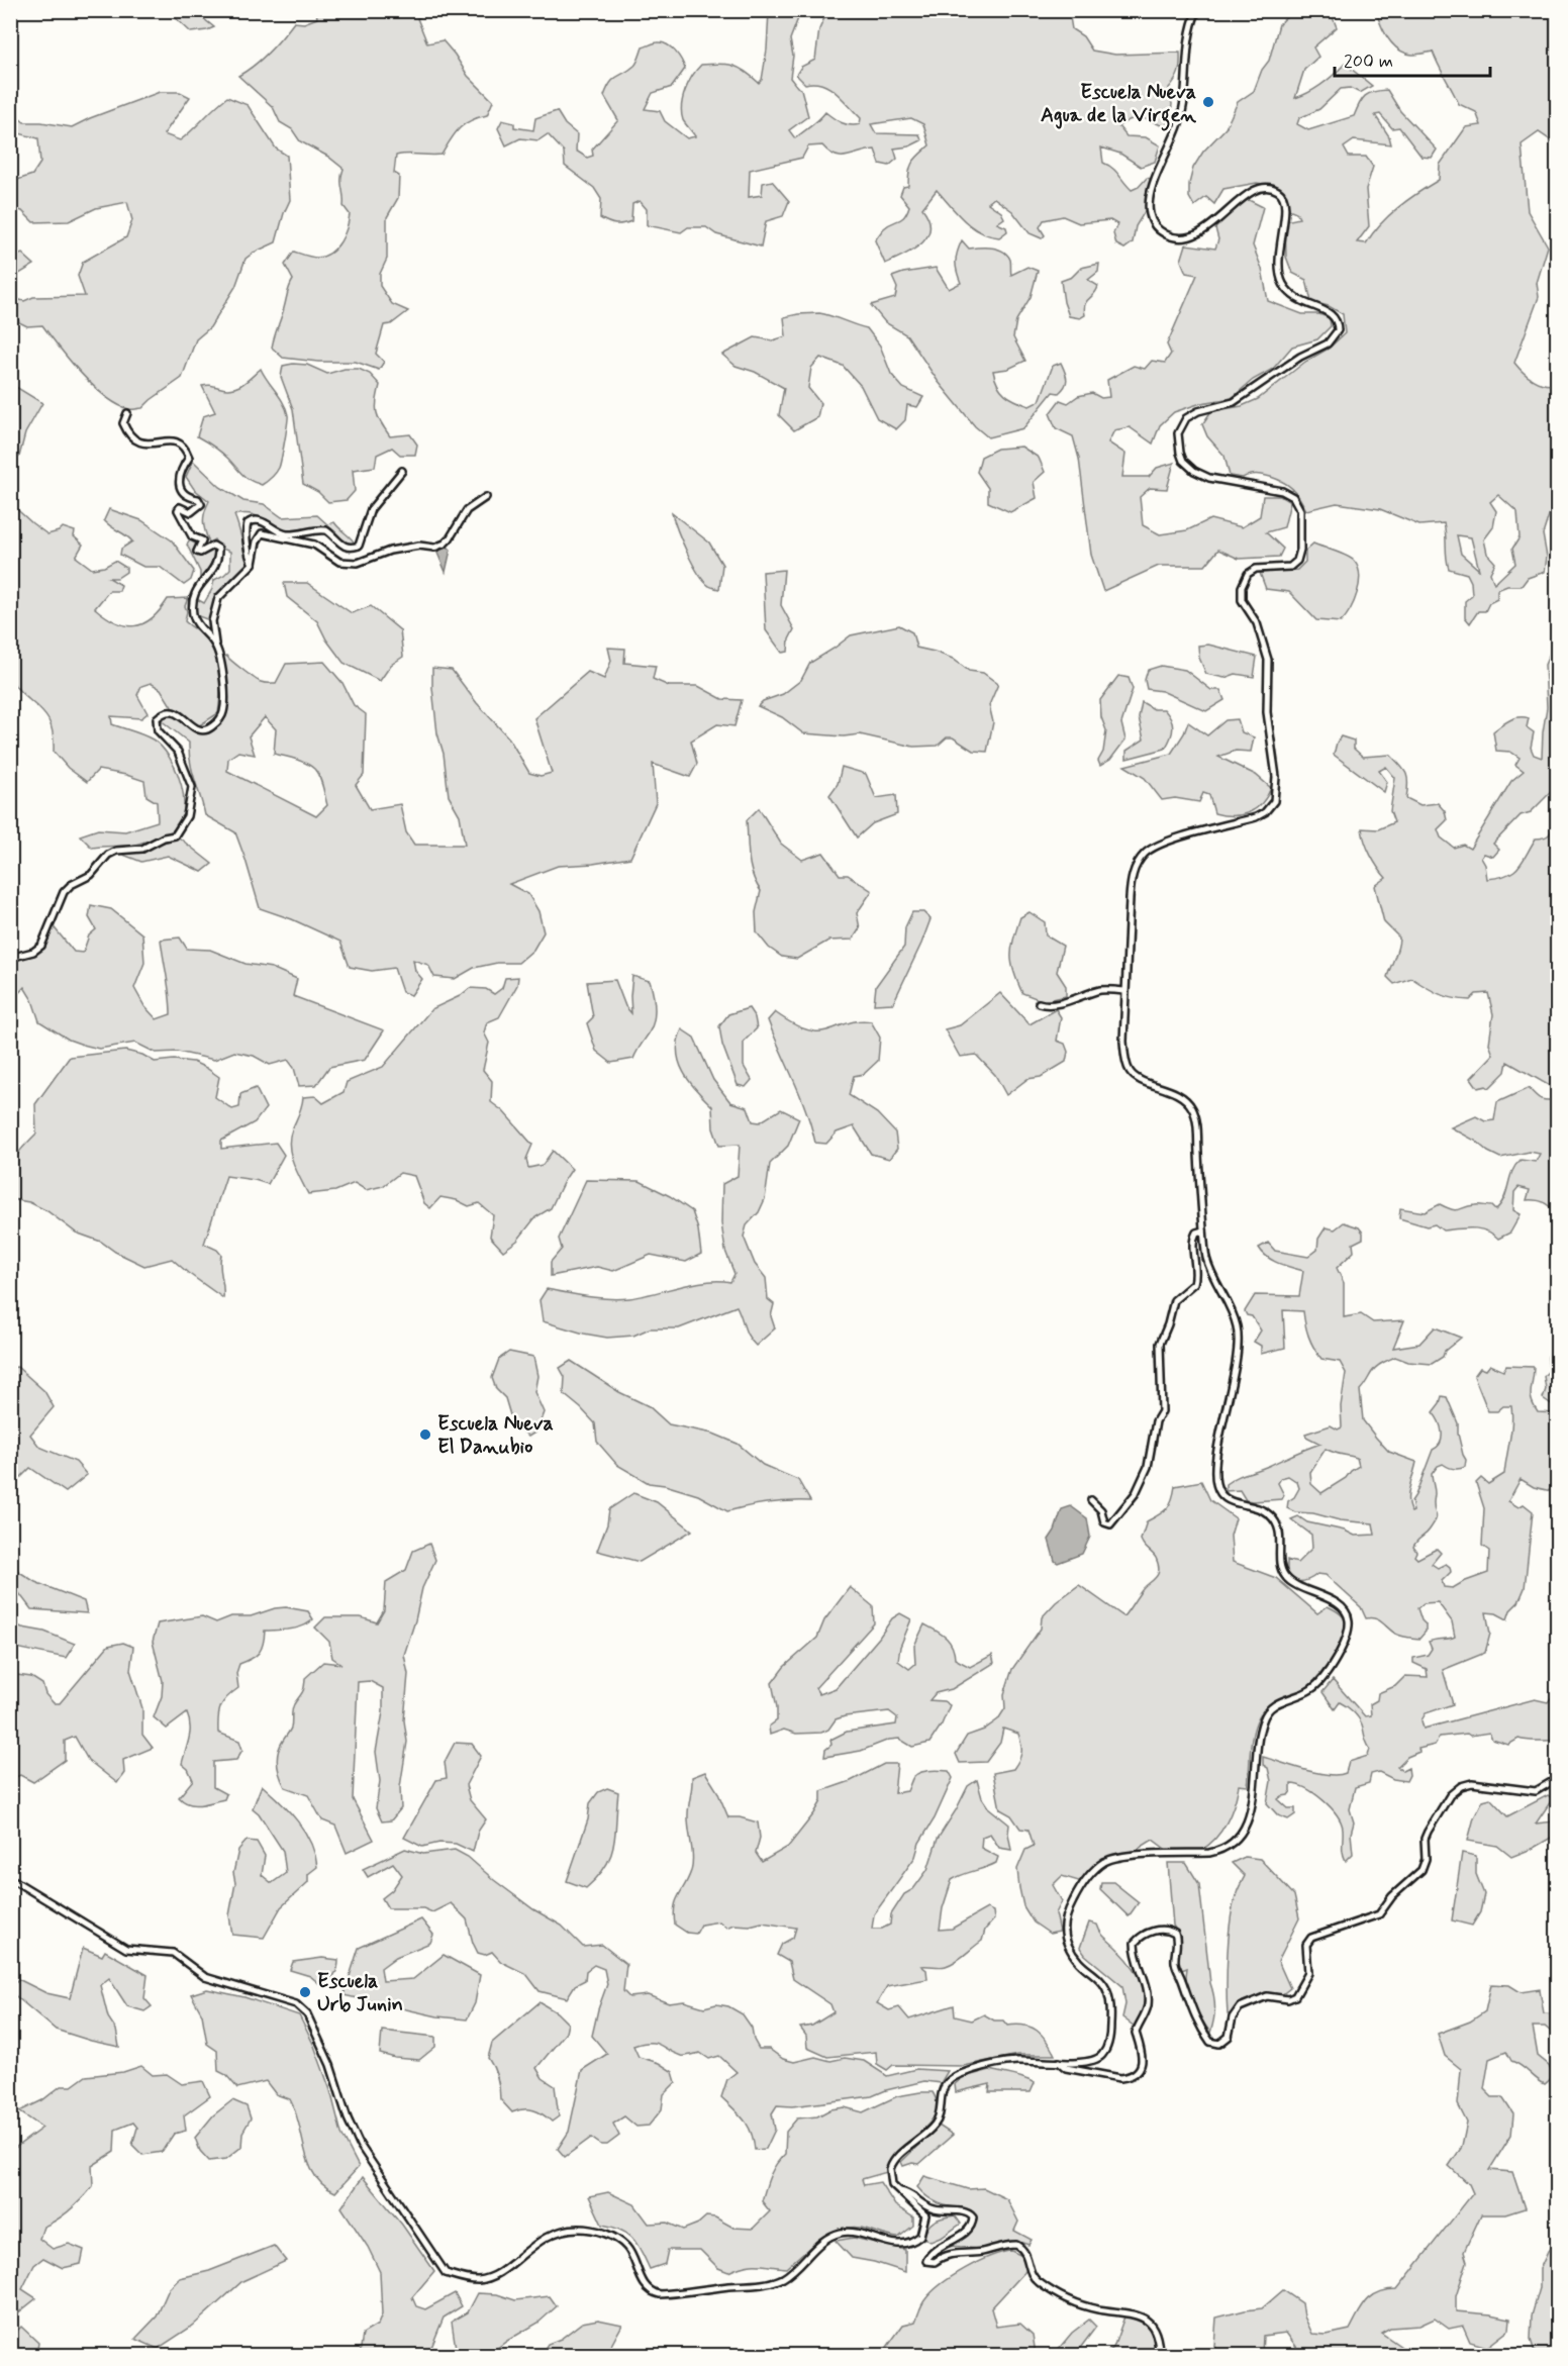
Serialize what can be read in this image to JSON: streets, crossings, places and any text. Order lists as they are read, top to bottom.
{
  "places": ["Escuela Nueva Agua de la Virgen", "Escuela Nueva El Danubio", "Escuela Urb Junin"],
  "scale_bar": "200 m"
}
